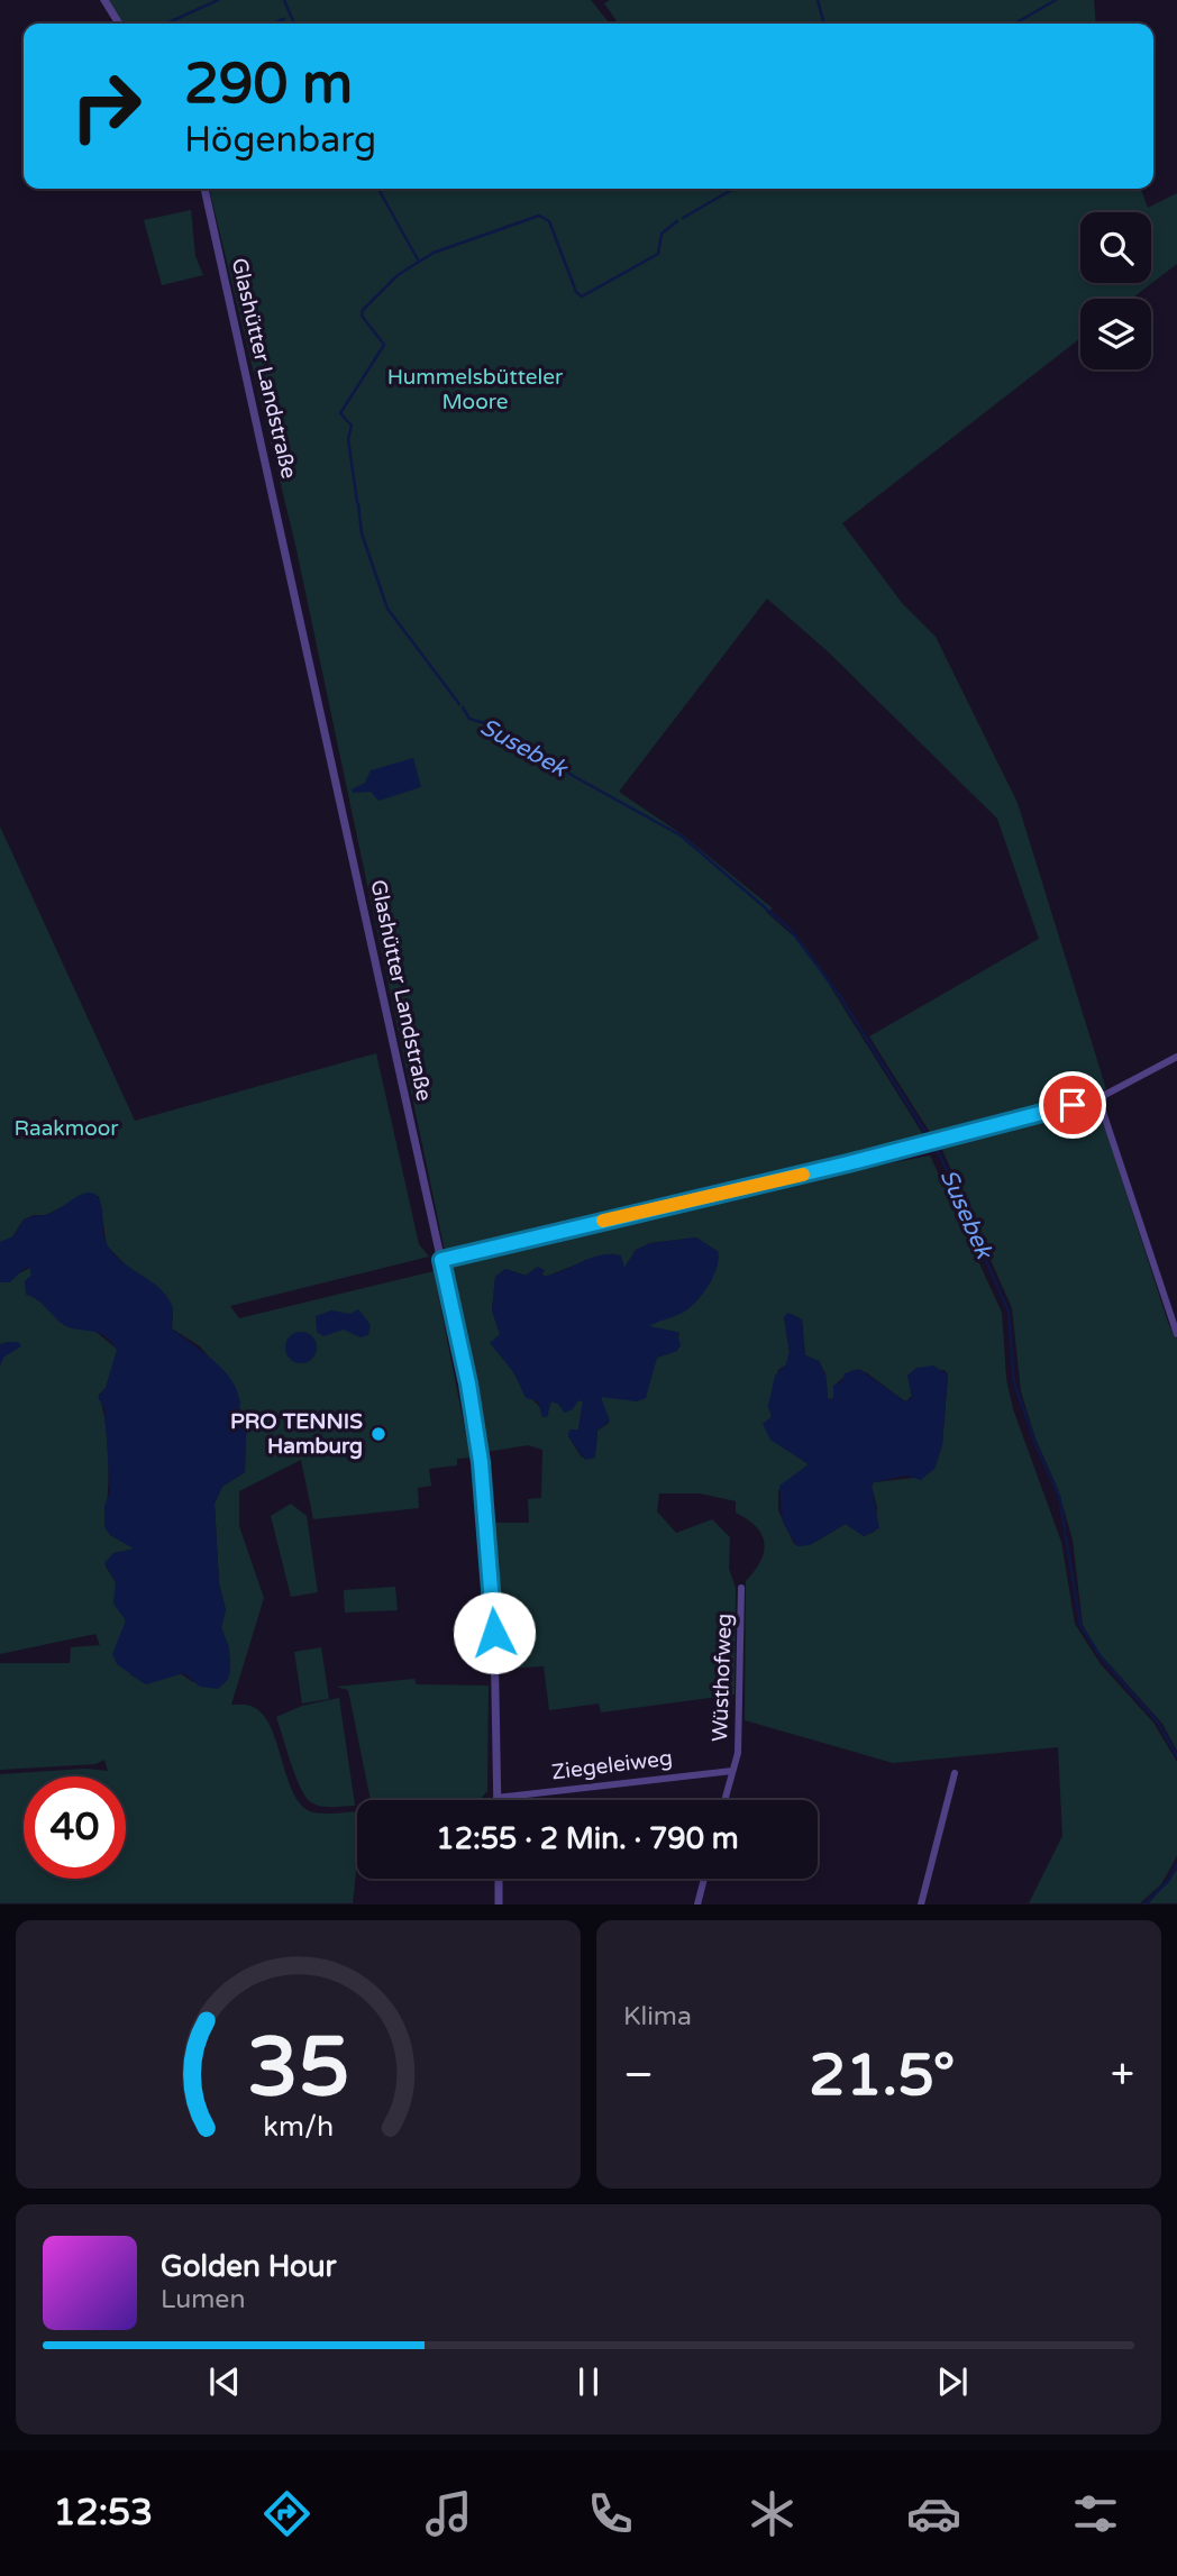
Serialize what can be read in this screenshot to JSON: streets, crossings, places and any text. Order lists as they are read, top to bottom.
{
  "streets": {
    "street": ["Glashütter Landstraße", "Wüsthofweg", "Ziegeleiweg"]
  },
  "crossings": [
    ["Glashütter Landstraße", "Ziegeleiweg"],
    ["Wüsthofweg", "Ziegeleiweg"]
  ],
  "water": ["Susebek"],
  "parks": ["Hummelsbütteler Moore", "Raakmoor"],
  "places": ["PRO TENNIS Hamburg"],
  "page": {
    "turn": ["290 m", "Högenbarg"],
    "limit": "40",
    "trip": "12:55 · 2 Min. · 790 m",
    "tile": "Klima",
    "heat": ["−", "21.5°", "+"],
    "song": ["Golden Hour", "Lumen"],
    "tabs": "12:53",
    "gauge": ["35", "km/h"]
  }
}
